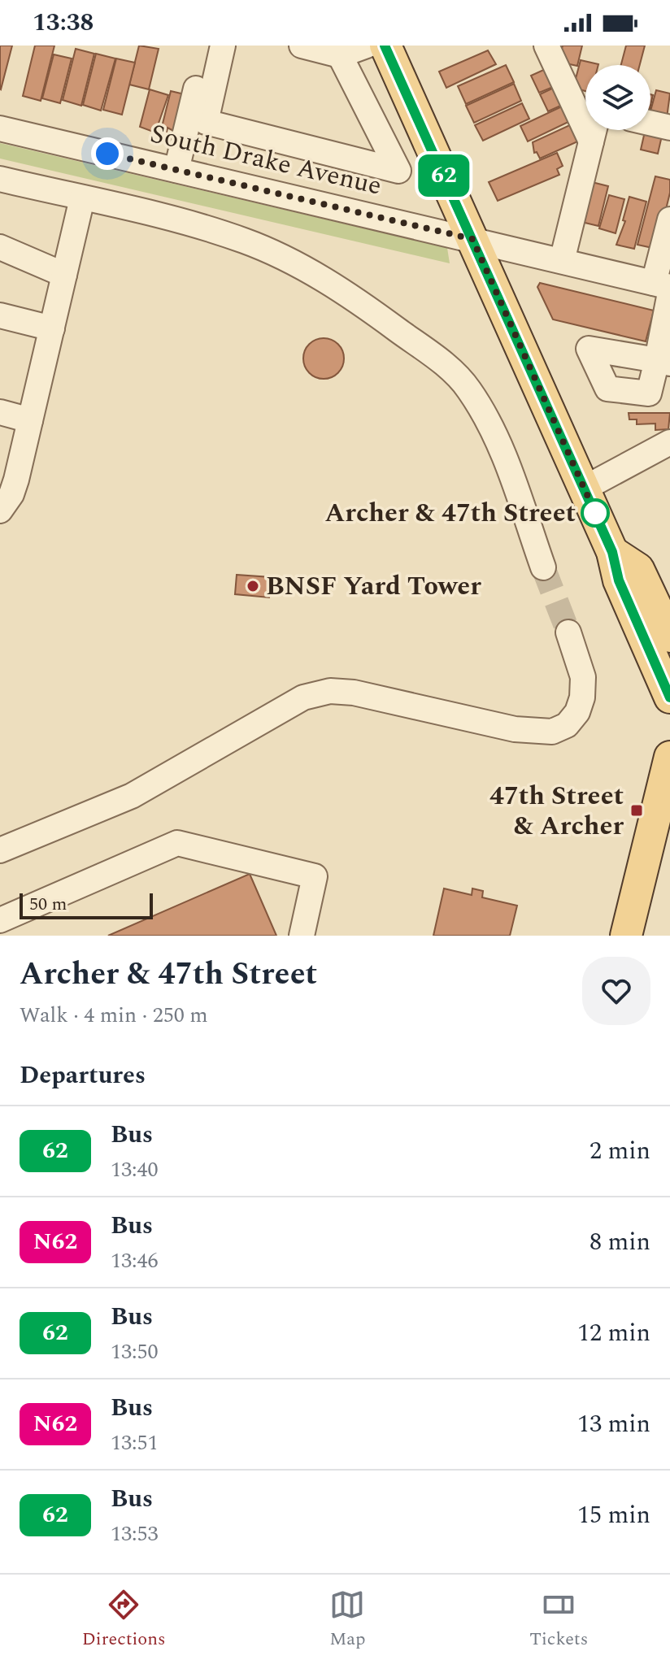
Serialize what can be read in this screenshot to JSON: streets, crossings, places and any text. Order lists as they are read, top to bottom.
{
  "streets": {
    "street": ["South Drake Avenue"]
  },
  "places": {
    "other": ["Archer & 47th Street", "BNSF Yard Tower"],
    "transit": ["47th Street & Archer"]
  },
  "lines": ["bus line 62"],
  "scale_bar": "50 m",
  "page": {
    "status": "13:38",
    "on_map": "62",
    "scale": "50 m",
    "heading": [
      ["Archer & 47th Street", "Walk · 4 min · 250 m"],
      "Departures"
    ],
    "list": [
      {
        "mark": "62",
        "name": "Bus",
        "note": "13:40",
        "value": "2 min"
      },
      {
        "mark": "N62",
        "name": "Bus",
        "note": "13:46",
        "value": "8 min"
      },
      {
        "mark": "62",
        "name": "Bus",
        "note": "13:50",
        "value": "12 min"
      },
      {
        "mark": "N62",
        "name": "Bus",
        "note": "13:51",
        "value": "13 min"
      },
      {
        "mark": "62",
        "name": "Bus",
        "note": "13:53",
        "value": "15 min"
      }
    ],
    "tabs": ["Directions", "Map", "Tickets"]
  }
}
